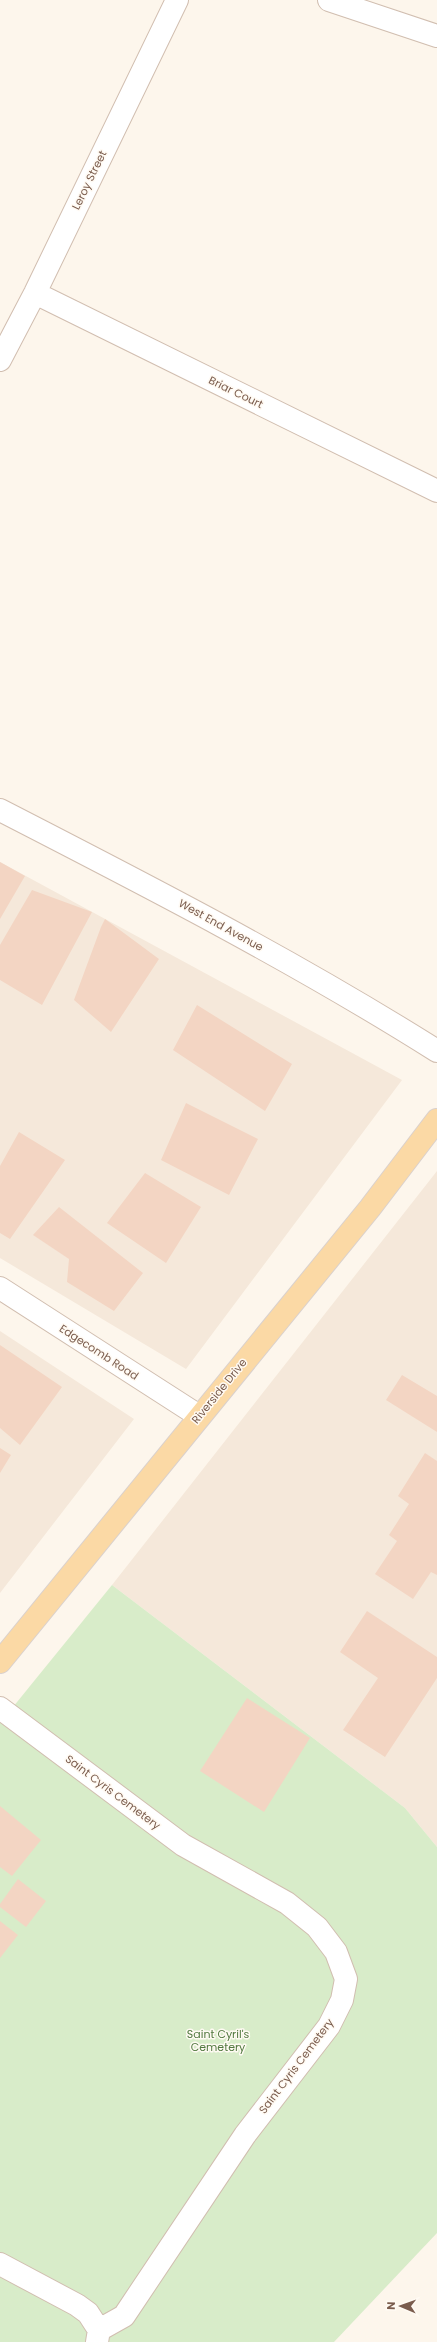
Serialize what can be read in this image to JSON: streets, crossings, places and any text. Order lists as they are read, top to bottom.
{
  "streets": {
    "main road": ["Riverside Drive"],
    "street": [
      "Leroy Street",
      "Briar Court",
      "West End Avenue",
      "Edgecomb Road",
      "Saint Cyris Cemetery"
    ]
  },
  "crossings": [
    ["Leroy Street", "Briar Court"],
    ["Edgecomb Road", "Riverside Drive"]
  ],
  "parks": ["Saint Cyril's Cemetery"],
  "north": "left"
}
